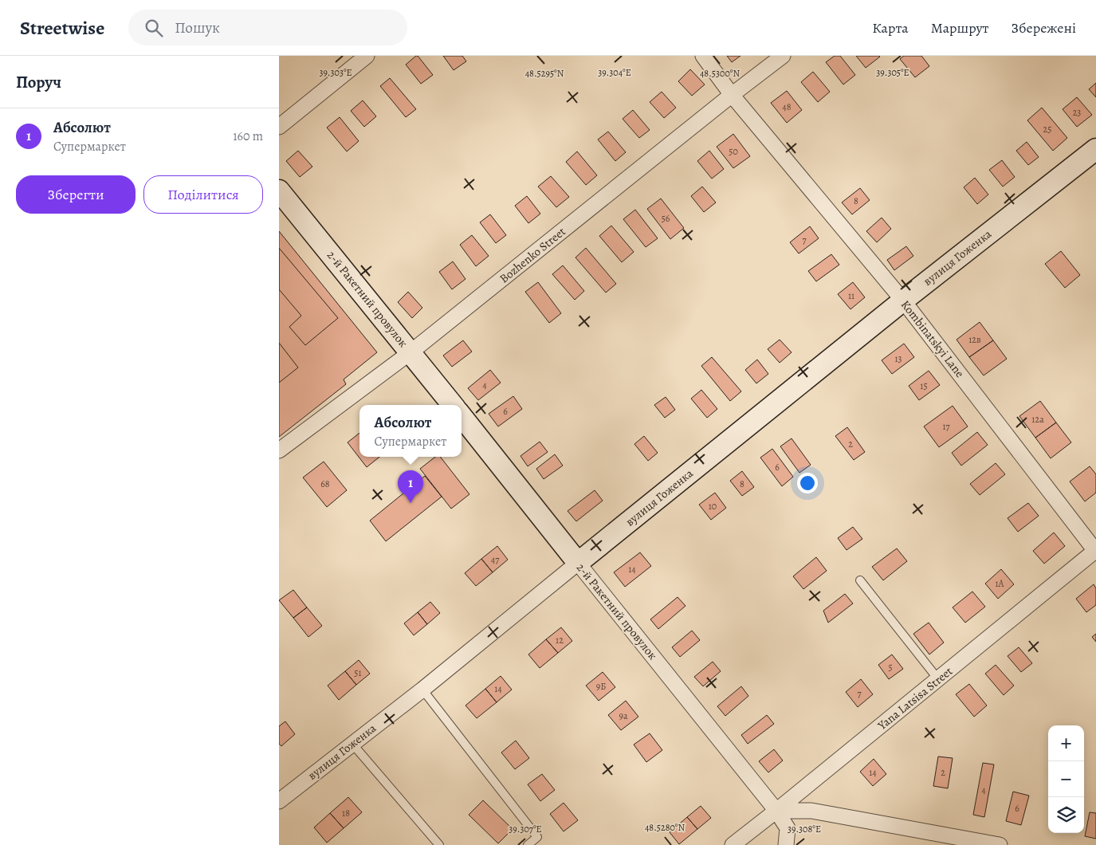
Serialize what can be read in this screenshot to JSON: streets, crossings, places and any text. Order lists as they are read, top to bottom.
{
  "streets": {
    "street": [
      "Bozhenko Street",
      "вулиця Гоженка",
      "2-й Ракетний провулок",
      "Kombinatskyi Lane",
      "Yana Latsisa Street"
    ]
  },
  "crossings": [
    ["Bozhenko Street", "2-й Ракетний провулок"],
    ["Bozhenko Street", "Kombinatskyi Lane"],
    ["вулиця Гоженка", "2-й Ракетний провулок"],
    ["вулиця Гоженка", "Kombinatskyi Lane"],
    ["2-й Ракетний провулок", "Yana Latsisa Street"],
    ["Kombinatskyi Lane", "Yana Latsisa Street"]
  ],
  "house_numbers": [
    "48",
    "23",
    "25",
    "50",
    "8",
    "56",
    "7",
    "11",
    "12в",
    "13",
    "4",
    "15",
    "6",
    "12а",
    "17",
    "2",
    "6",
    "68",
    "8",
    "10",
    "47",
    "14",
    "1А",
    "12",
    "5",
    "51",
    "9Б",
    "14",
    "7",
    "9а",
    "14",
    "2",
    "4",
    "6",
    "18"
  ],
  "page": {
    "header": "Streetwise",
    "search": "Пошук",
    "nav": ["Карта", "Маршрут", "Збережені"],
    "heading": "Поруч",
    "list": [
      {
        "mark": "1",
        "name": "Абсолют",
        "note": "Супермаркет",
        "value": "160 m"
      }
    ],
    "buttons": ["Зберегти", "Поділитися"],
    "popup": ["Абсолют", "Супермаркет"],
    "pins": "1",
    "map_buttons": ["+", "−"]
  },
  "coordinates": [
    "39.303°E",
    "39.304°E",
    "39.305°E",
    "48.5295°N",
    "48.5300°N",
    "48.5280°N",
    "39.307°E",
    "39.308°E"
  ]
}
